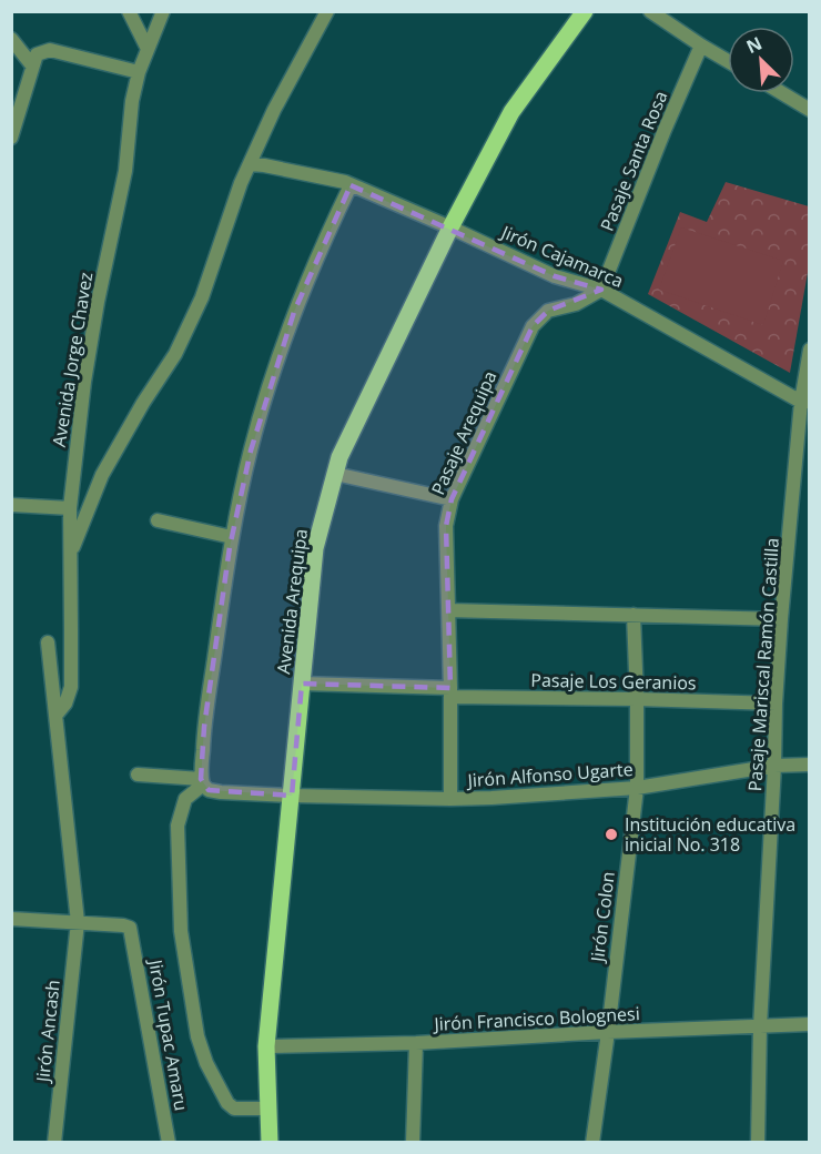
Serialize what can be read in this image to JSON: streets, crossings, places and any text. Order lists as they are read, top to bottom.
{
  "streets": {
    "main road": ["Avenida Arequipa"],
    "street": [
      "Pasaje Santa Rosa",
      "Jirón Cajamarca",
      "Avenida Jorge Chavez",
      "Pasaje Arequipa",
      "Pasaje Mariscal Ramón Castilla",
      "Pasaje Los Geranios",
      "Jirón Alfonso Ugarte",
      "Jirón Colon",
      "Jirón Francisco Bolognesi",
      "Jirón Ancash",
      "Jirón Tupac Amaru"
    ]
  },
  "crossings": [
    ["Pasaje Santa Rosa", "Jirón Cajamarca"],
    ["Pasaje Santa Rosa", "Pasaje Arequipa"],
    ["Jirón Cajamarca", "Pasaje Arequipa"],
    ["Jirón Cajamarca", "Avenida Arequipa"],
    ["Jirón Cajamarca", "Pasaje Mariscal Ramón Castilla"],
    ["Avenida Jorge Chavez", "Jirón Ancash"],
    ["Pasaje Arequipa", "Pasaje Los Geranios"],
    ["Pasaje Arequipa", "Jirón Alfonso Ugarte"],
    ["Avenida Arequipa", "Pasaje Los Geranios"],
    ["Avenida Arequipa", "Jirón Alfonso Ugarte"],
    ["Avenida Arequipa", "Jirón Francisco Bolognesi"],
    ["Pasaje Mariscal Ramón Castilla", "Pasaje Los Geranios"],
    ["Pasaje Mariscal Ramón Castilla", "Jirón Alfonso Ugarte"],
    ["Pasaje Mariscal Ramón Castilla", "Jirón Francisco Bolognesi"],
    ["Pasaje Los Geranios", "Jirón Colon"],
    ["Jirón Alfonso Ugarte", "Jirón Colon"],
    ["Jirón Colon", "Jirón Francisco Bolognesi"],
    ["Jirón Ancash", "Jirón Tupac Amaru"]
  ],
  "places": ["Institución educativa inicial No. 318"],
  "north": "top left"
}
